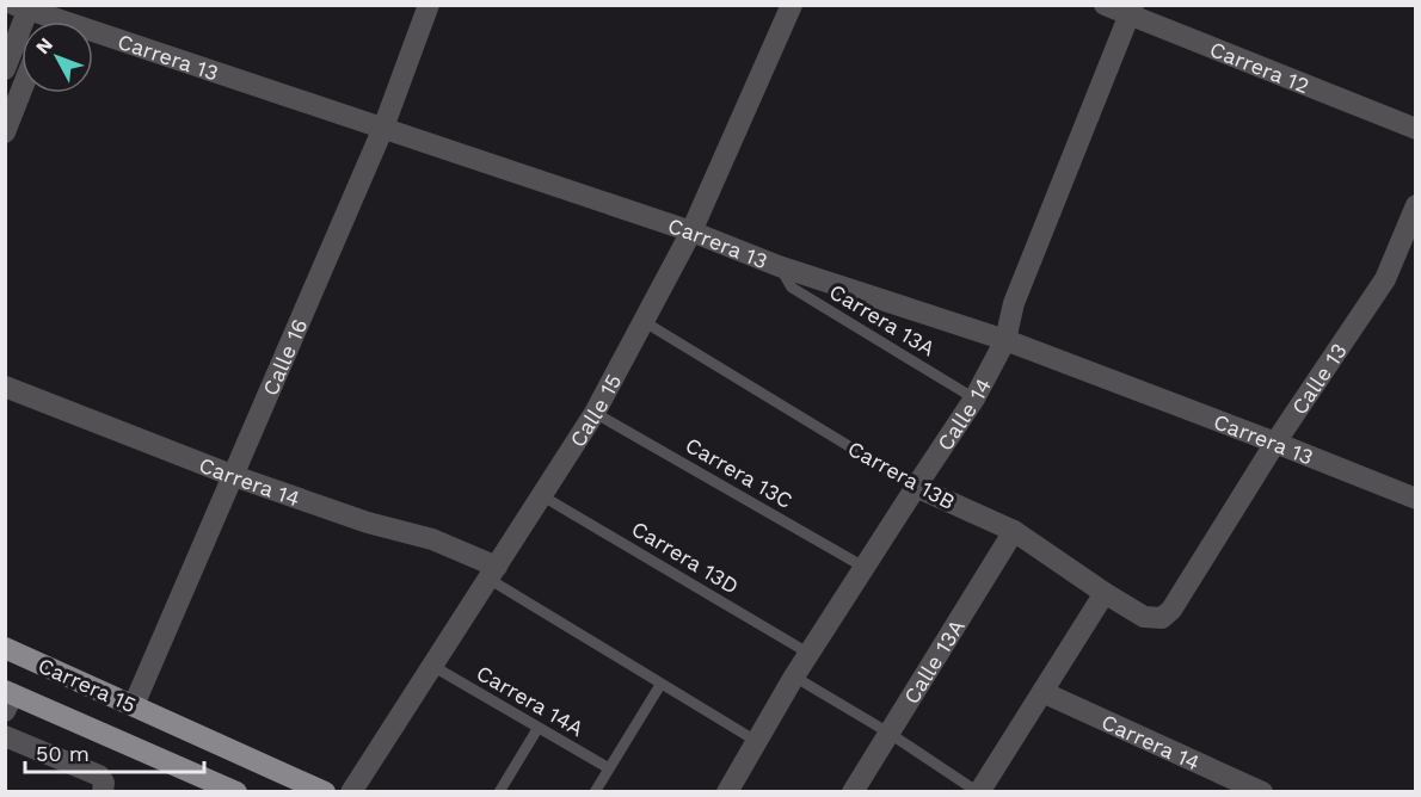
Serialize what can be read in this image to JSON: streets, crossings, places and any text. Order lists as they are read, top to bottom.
{
  "streets": {
    "main road": ["Carrera 15"],
    "street": [
      "Carrera 13",
      "Carrera 12",
      "Calle 16",
      "Calle 13",
      "Calle 15",
      "Calle 14",
      "Carrera 13B",
      "Carrera 14",
      "Calle 13A"
    ],
    "lane": [
      "Carrera 13A",
      "Carrera 13C",
      "Carrera 13D",
      "Carrera 14A"
    ]
  },
  "crossings": [
    ["Carrera 13", "Carrera 13A"],
    ["Carrera 13", "Calle 16"],
    ["Carrera 13", "Calle 13"],
    ["Carrera 13", "Calle 15"],
    ["Carrera 13", "Calle 14"],
    ["Carrera 12", "Calle 14"],
    ["Carrera 13A", "Calle 14"],
    ["Calle 16", "Carrera 14"],
    ["Calle 16", "Carrera 15"],
    ["Calle 13", "Carrera 13B"],
    ["Calle 15", "Carrera 13C"],
    ["Calle 15", "Carrera 13B"],
    ["Calle 15", "Carrera 14"],
    ["Calle 15", "Carrera 13D"],
    ["Calle 15", "Carrera 14A"],
    ["Calle 14", "Carrera 13C"],
    ["Calle 14", "Carrera 13B"],
    ["Calle 14", "Carrera 14"],
    ["Calle 14", "Carrera 13D"],
    ["Carrera 13B", "Calle 13A"]
  ],
  "scale_bar": "50 m",
  "north": "top left"
}
